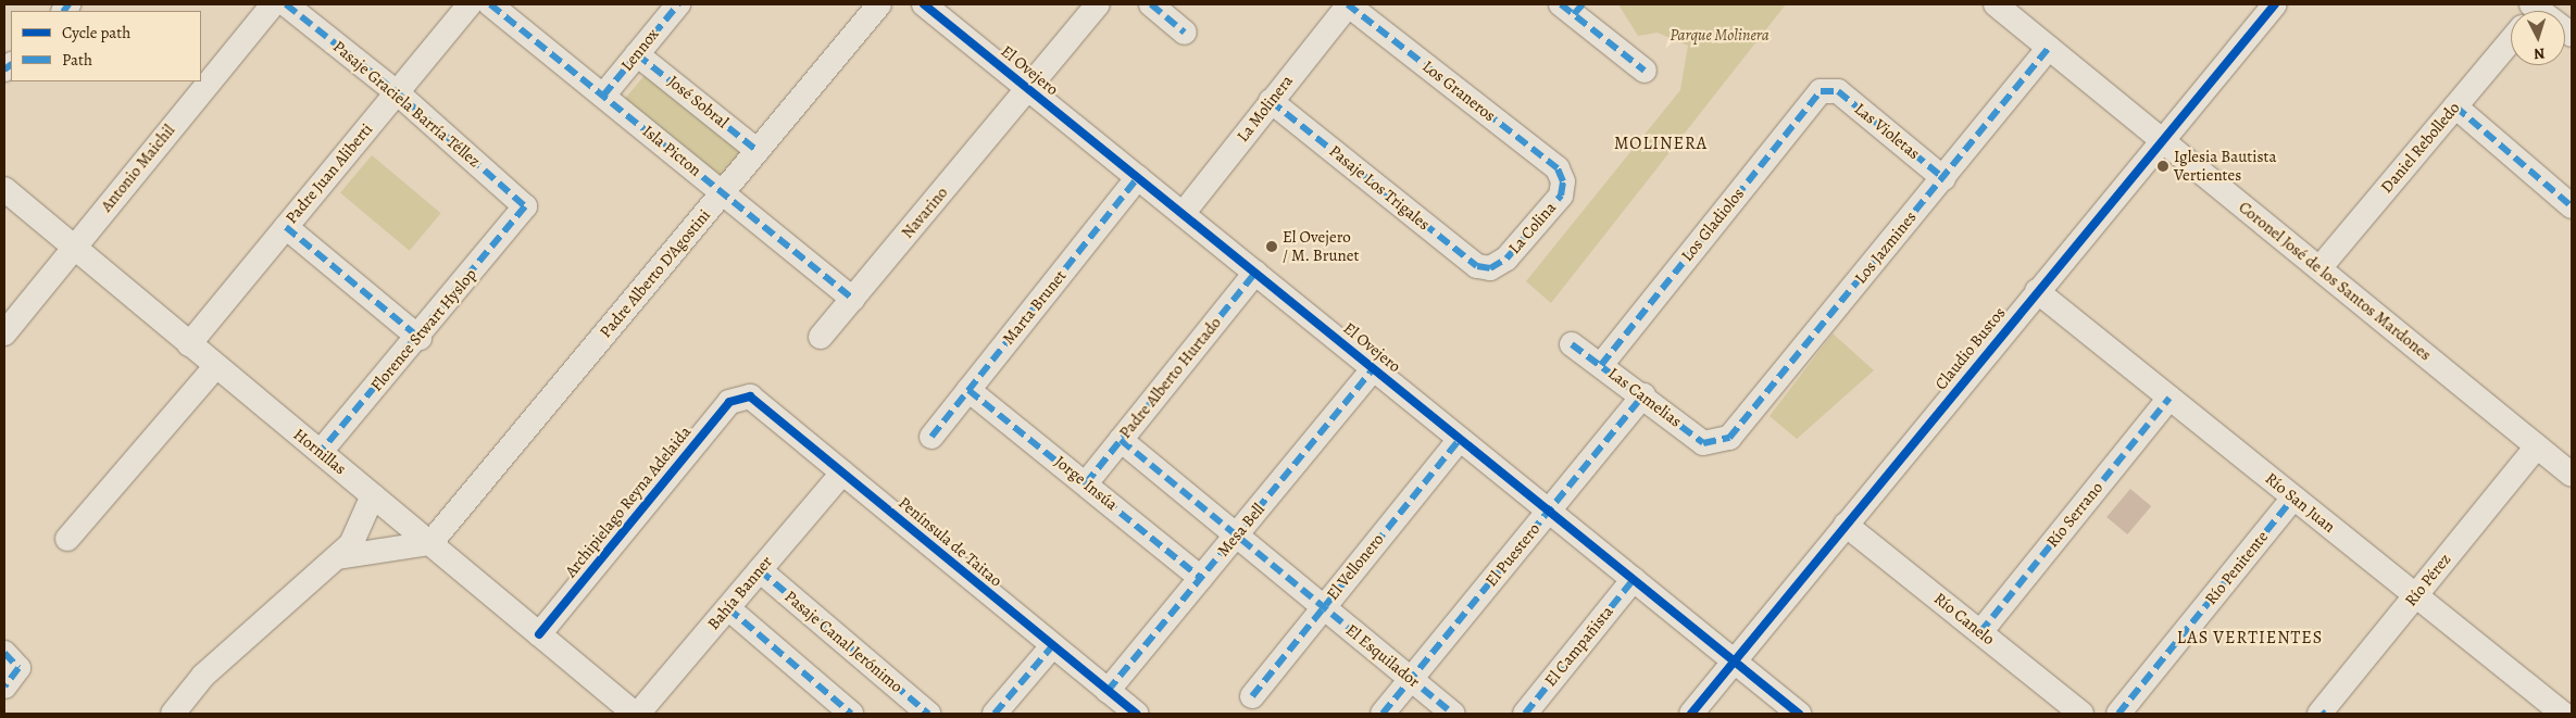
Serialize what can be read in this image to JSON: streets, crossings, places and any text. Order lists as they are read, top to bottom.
{
  "streets": {
    "street": [
      "Lennox",
      "El Ovejero",
      "Los Graneros",
      "José Sobral",
      "Pasaje Graciela Barría Téllez",
      "La Molinera",
      "Las Violetas",
      "Daniel Rebolledo",
      "Isla Picton",
      "Antonio Maichil",
      "Padre Juan Aliberti",
      "Pasaje Los Trigales",
      "Navarino",
      "Los Gladiolos",
      "La Colina",
      "Los Jazmines",
      "Padre Alberto D'Agostini",
      "Coronel José de los Santos Mardones",
      "Marta Brunet",
      "Florence Stwart Hyslop",
      "Claudio Bustos",
      "Padre Alberto Hurtado",
      "Las Camelias",
      "Hornillas",
      "Jorge Insúa",
      "Archipielago Reyna Adelaida",
      "Río San Juan",
      "Río Serrano",
      "Mesa Bell",
      "Península de Taitao",
      "El Puestero",
      "El Vellonero",
      "Río Penitente",
      "Río Pérez",
      "Bahía Banner",
      "Río Canelo",
      "Pasaje Canal Jerónimo",
      "El Campañista",
      "El Esquilador"
    ]
  },
  "crossings": [
    ["Lennox", "José Sobral"],
    ["Lennox", "Isla Picton"],
    ["El Ovejero", "La Molinera"],
    ["El Ovejero", "Navarino"],
    ["El Ovejero", "Marta Brunet"],
    ["El Ovejero", "Claudio Bustos"],
    ["El Ovejero", "Padre Alberto Hurtado"],
    ["El Ovejero", "Mesa Bell"],
    ["El Ovejero", "El Puestero"],
    ["El Ovejero", "El Vellonero"],
    ["El Ovejero", "El Campañista"],
    ["Los Graneros", "La Molinera"],
    ["Los Graneros", "La Colina"],
    ["José Sobral", "Padre Alberto D'Agostini"],
    ["Pasaje Graciela Barría Téllez", "Padre Juan Aliberti"],
    ["Pasaje Graciela Barría Téllez", "Florence Stwart Hyslop"],
    ["La Molinera", "Pasaje Los Trigales"],
    ["Las Violetas", "Los Gladiolos"],
    ["Las Violetas", "Los Jazmines"],
    ["Daniel Rebolledo", "Coronel José de los Santos Mardones"],
    ["Isla Picton", "Navarino"],
    ["Isla Picton", "Padre Alberto D'Agostini"],
    ["Antonio Maichil", "Hornillas"],
    ["Padre Juan Aliberti", "Hornillas"],
    ["Pasaje Los Trigales", "La Colina"],
    ["Los Gladiolos", "Las Camelias"],
    ["Los Jazmines", "Coronel José de los Santos Mardones"],
    ["Los Jazmines", "Las Camelias"],
    ["Padre Alberto D'Agostini", "Hornillas"],
    ["Coronel José de los Santos Mardones", "Claudio Bustos"],
    ["Coronel José de los Santos Mardones", "Río Pérez"],
    ["Marta Brunet", "Jorge Insúa"],
    ["Florence Stwart Hyslop", "Hornillas"],
    ["Claudio Bustos", "Río San Juan"],
    ["Claudio Bustos", "Río Canelo"],
    ["Padre Alberto Hurtado", "Jorge Insúa"],
    ["Padre Alberto Hurtado", "El Esquilador"],
    ["Las Camelias", "El Puestero"],
    ["Hornillas", "Archipielago Reyna Adelaida"],
    ["Hornillas", "Bahía Banner"],
    ["Jorge Insúa", "Mesa Bell"],
    ["Archipielago Reyna Adelaida", "Península de Taitao"],
    ["Río San Juan", "Río Serrano"],
    ["Río San Juan", "Río Penitente"],
    ["Río San Juan", "Río Pérez"],
    ["Río Serrano", "Río Canelo"],
    ["Mesa Bell", "Península de Taitao"],
    ["Mesa Bell", "El Esquilador"],
    ["Península de Taitao", "Bahía Banner"],
    ["El Puestero", "El Esquilador"],
    ["El Vellonero", "El Esquilador"],
    ["Bahía Banner", "Pasaje Canal Jerónimo"]
  ],
  "districts": ["MOLINERA", "LAS VERTIENTES"],
  "parks": ["Parque Molinera"],
  "places": ["Iglesia Bautista Vertientes", "El Ovejero / M. Brunet"],
  "legend": ["Cycle path", "Path"],
  "north": "bottom"
}
